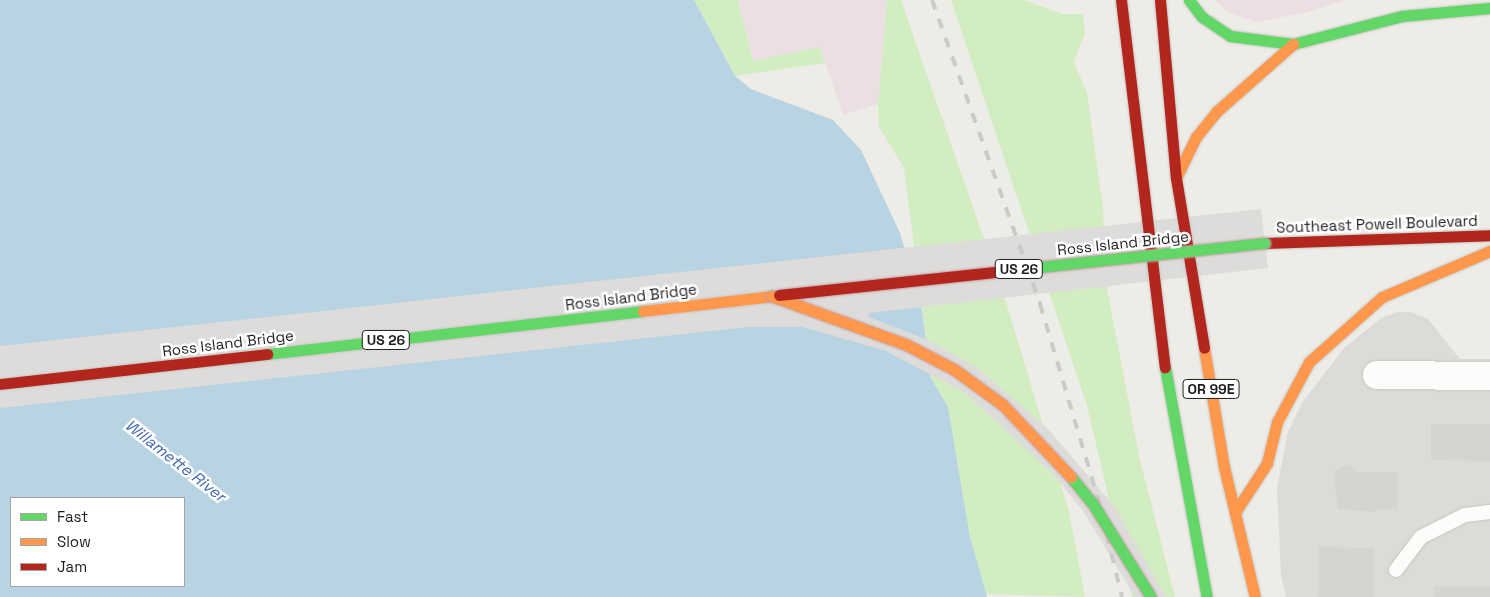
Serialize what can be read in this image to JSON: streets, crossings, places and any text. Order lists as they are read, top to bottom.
{
  "streets": {
    "highway": [
      "Southeast Powell Boulevard",
      "Ross Island Bridge",
      "US 26",
      "OR 99E"
    ]
  },
  "crossings": [
    ["Southeast Powell Boulevard", "Ross Island Bridge"]
  ],
  "water": ["Willamette River"],
  "legend": ["Fast", "Slow", "Jam"]
}
